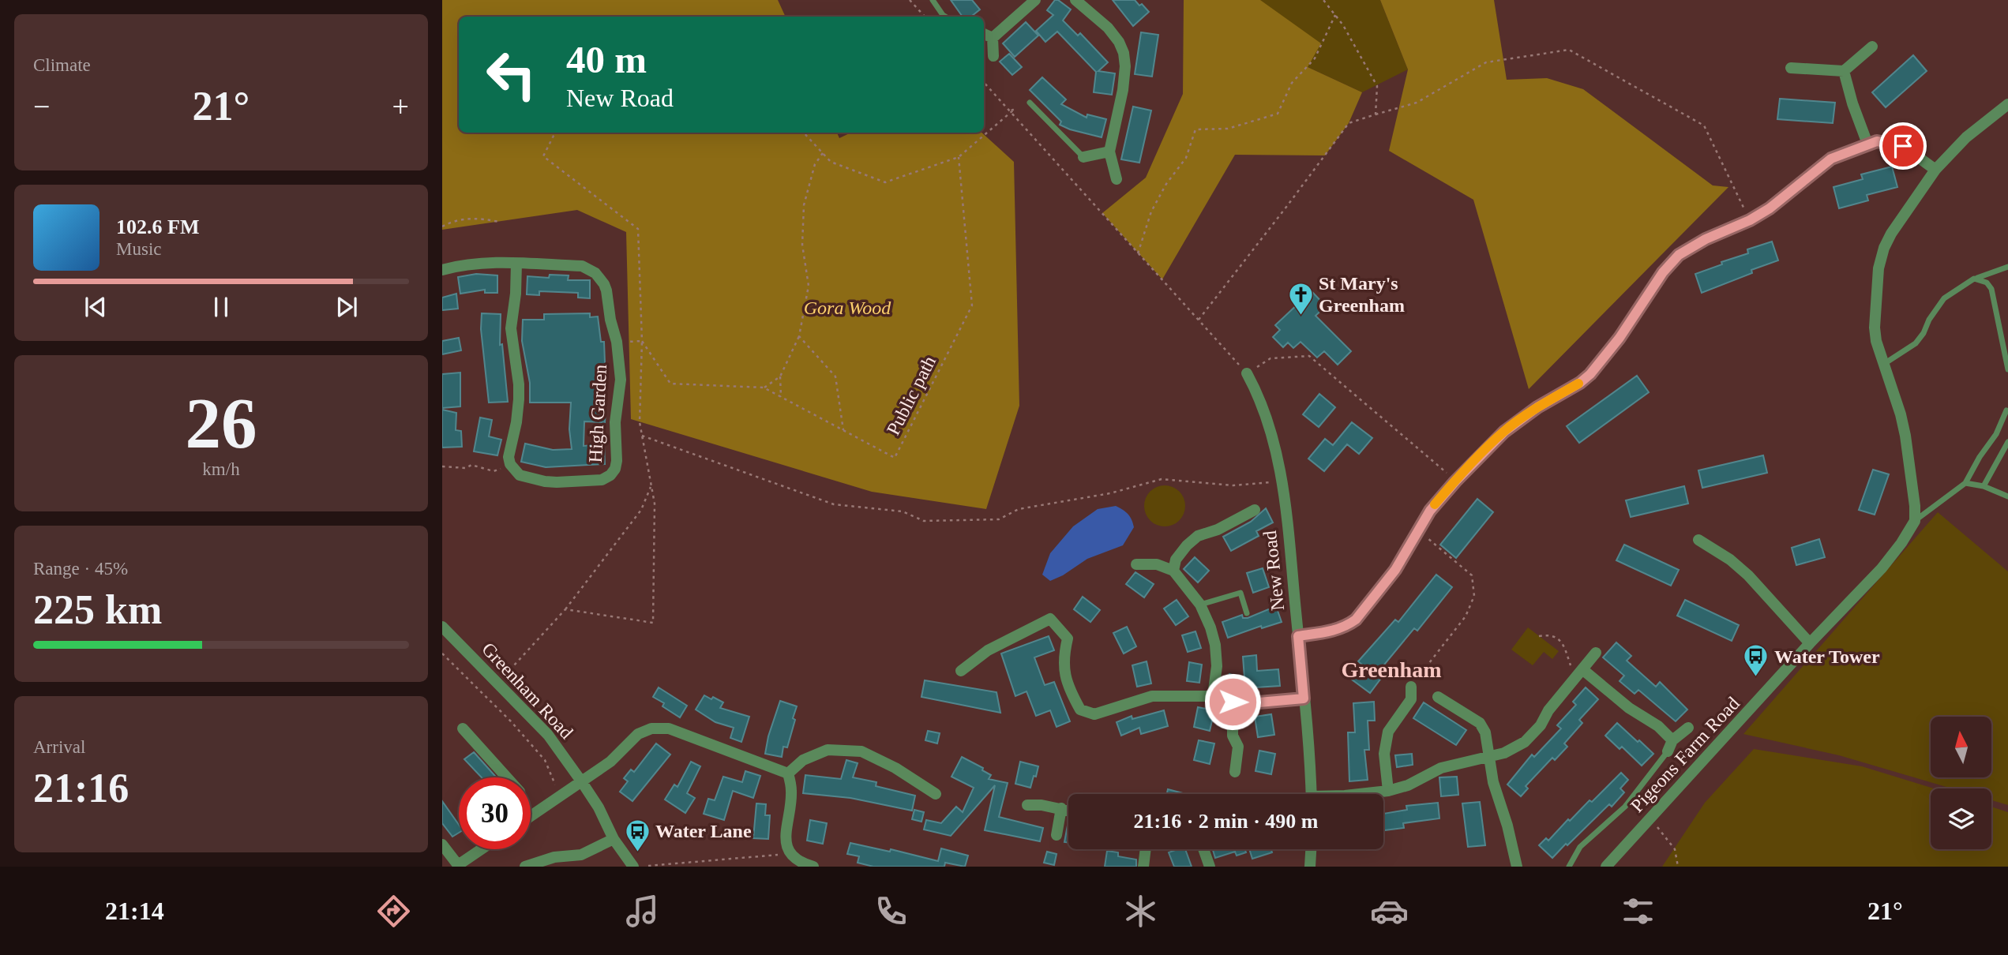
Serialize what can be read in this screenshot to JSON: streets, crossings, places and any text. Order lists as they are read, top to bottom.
{
  "streets": {
    "street": [
      "High Garden",
      "New Road",
      "Greenham Road",
      "Pigeons Farm Road"
    ],
    "path": ["Public path"]
  },
  "districts": ["Greenham"],
  "parks": ["Gora Wood"],
  "places": {
    "church": ["St Mary's Greenham"],
    "bus stop": ["Water Tower", "Water Lane"]
  },
  "north": "top",
  "page": {
    "tile": [
      "Climate",
      ["26", "km/h"],
      ["Range · 45%", "225 km"],
      ["Arrival", "21:16"]
    ],
    "turn": ["40 m", "New Road"],
    "heat": ["−", "21°", "+"],
    "song": ["102.6 FM", "Music"],
    "limit": "30",
    "trip": "21:16 · 2 min · 490 m",
    "tabs": ["21:14", "21°"]
  }
}
